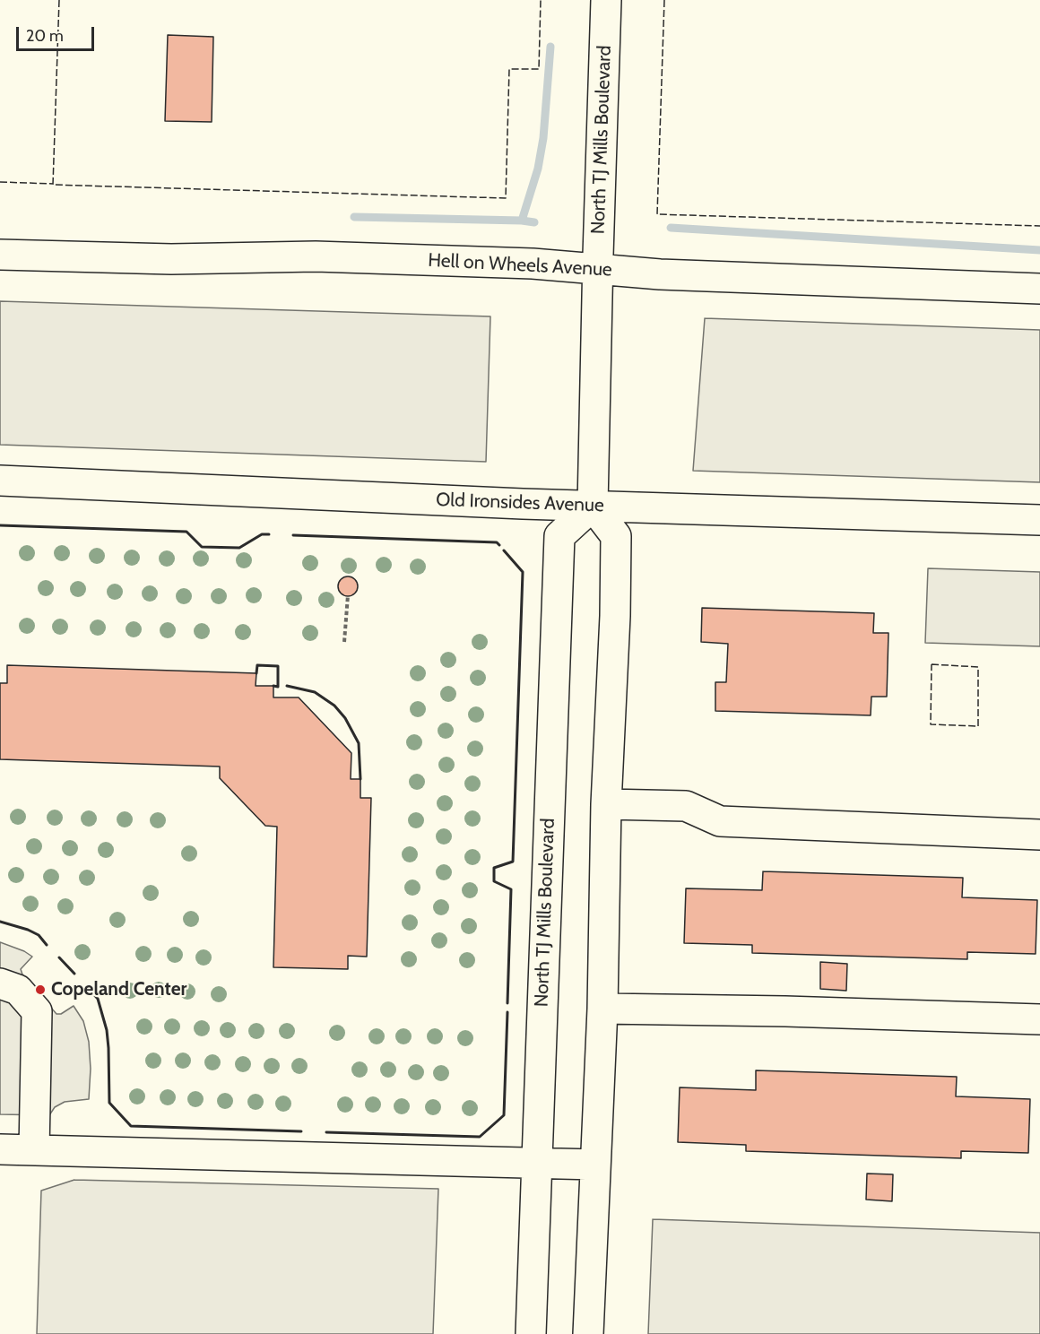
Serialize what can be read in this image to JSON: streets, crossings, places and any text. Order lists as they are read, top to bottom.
{
  "streets": {
    "street": ["North TJ Mills Boulevard", "Hell on Wheels Avenue", "Old Ironsides Avenue"]
  },
  "crossings": [
    ["North TJ Mills Boulevard", "Hell on Wheels Avenue"],
    ["North TJ Mills Boulevard", "Old Ironsides Avenue"]
  ],
  "places": ["Copeland Center"],
  "scale_bar": "20 m"
}
